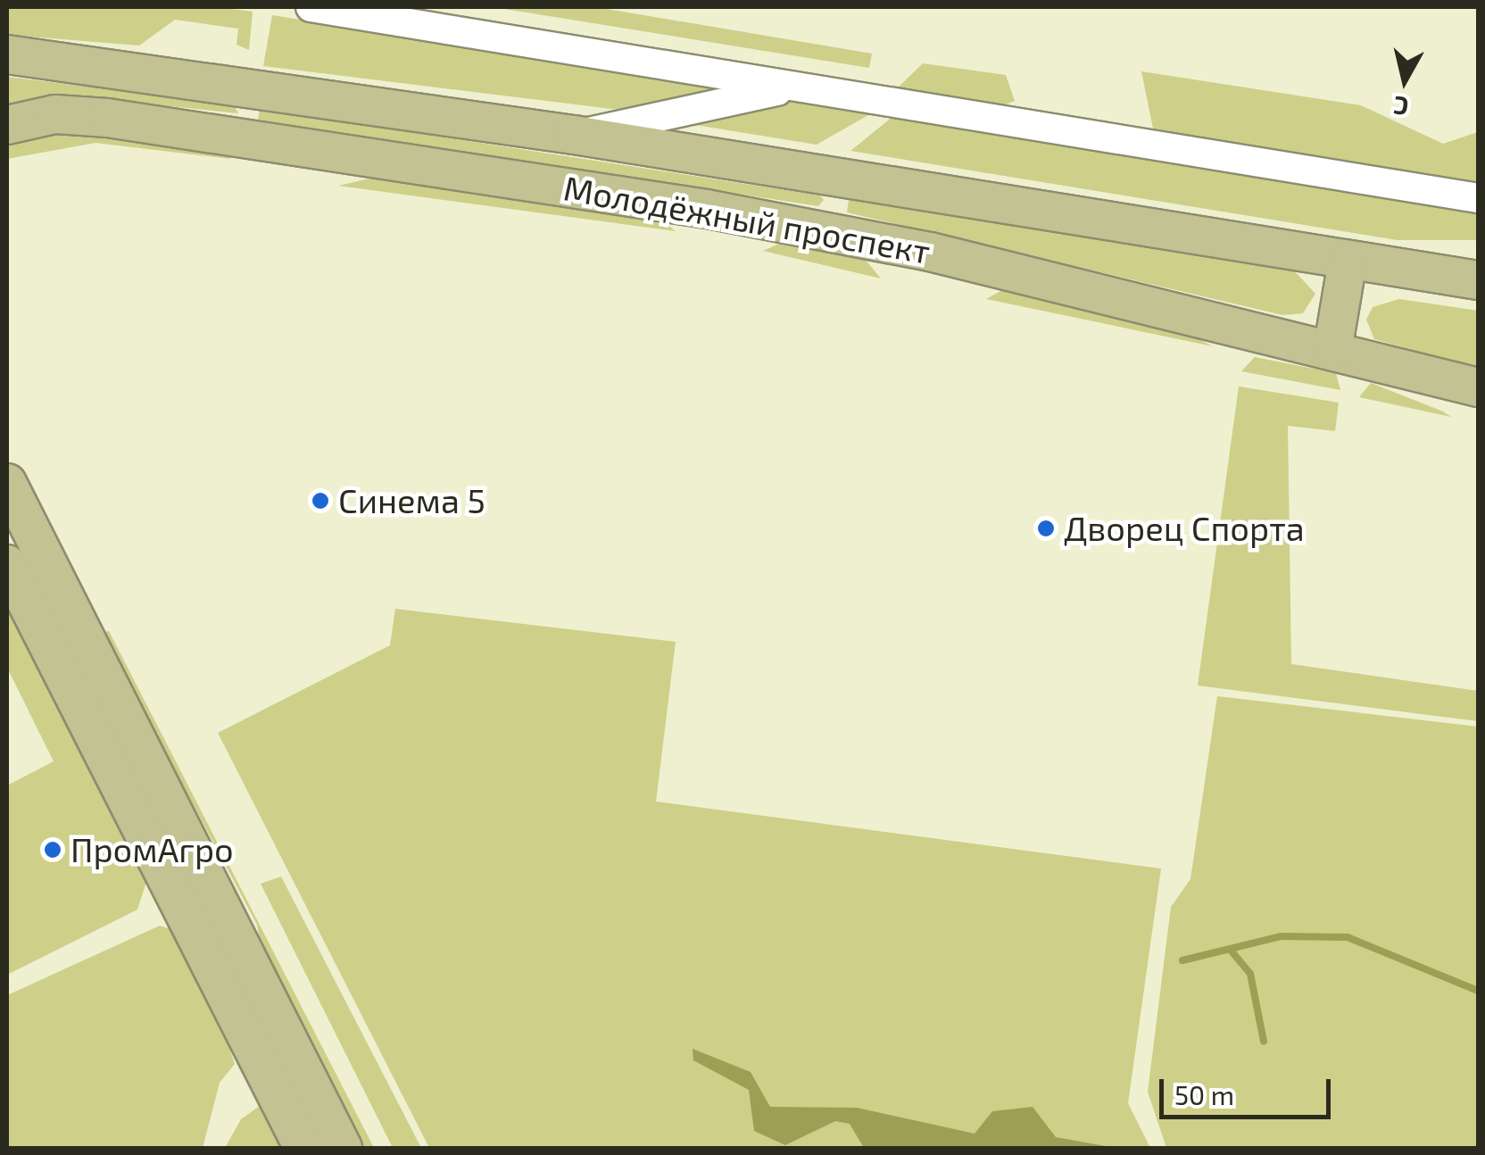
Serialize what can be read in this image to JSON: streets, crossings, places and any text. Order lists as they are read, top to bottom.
{
  "streets": {
    "main road": ["Молодёжный проспект"]
  },
  "places": ["Синема 5", "Дворец Спорта", "ПромАгро"],
  "scale_bar": "50 m",
  "north": "bottom"
}
